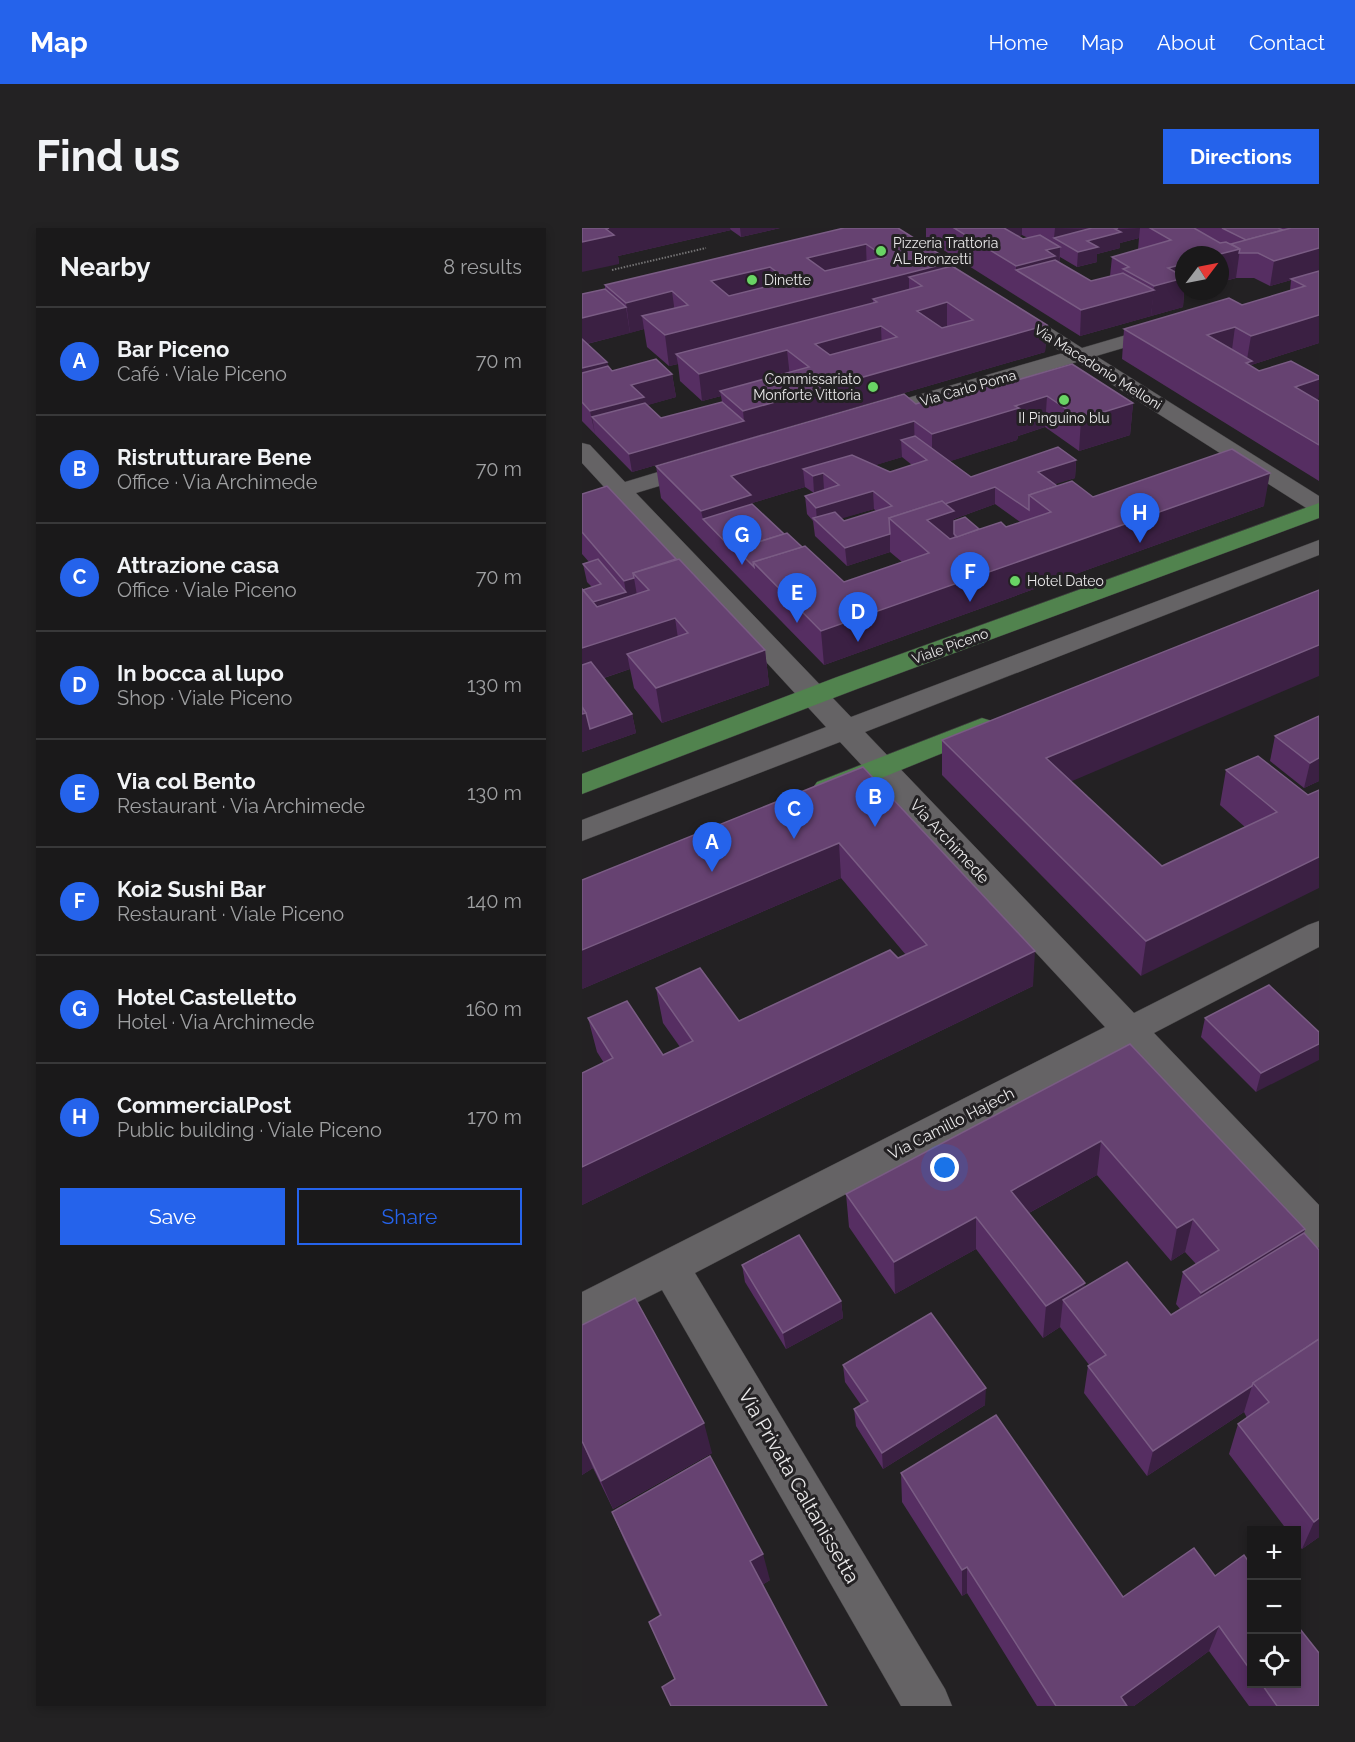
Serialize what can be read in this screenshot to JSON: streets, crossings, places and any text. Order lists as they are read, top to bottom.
{
  "streets": {
    "main road": ["Viale Piceno"],
    "street": [
      "Via Macedonio Melloni",
      "Via Carlo Poma",
      "Via Archimede",
      "Via Camillo Hajech",
      "Via Privata Caltanissetta"
    ]
  },
  "crossings": [
    ["Via Macedonio Melloni", "Via Carlo Poma"],
    ["Via Macedonio Melloni", "Viale Piceno"],
    ["Viale Piceno", "Via Archimede"],
    ["Via Archimede", "Via Camillo Hajech"],
    ["Via Camillo Hajech", "Via Privata Caltanissetta"]
  ],
  "places": [
    "Pizzeria Trattoria AL Bronzetti",
    "Dinette",
    "Commissariato Monforte Vittoria",
    "II Pinguino blu",
    "Hotel Dateo"
  ],
  "north": "top right",
  "page": {
    "header": "Map",
    "nav": [
      "Home",
      "Map",
      "About",
      "Contact"
    ],
    "buttons": [
      "Directions",
      ["Save", "Share"]
    ],
    "title": "Find us",
    "heading": ["Nearby", "8 results"],
    "list": [
      {
        "mark": "A",
        "name": "Bar Piceno",
        "note": "Café · Viale Piceno",
        "value": "70 m"
      },
      {
        "mark": "B",
        "name": "Ristrutturare Bene",
        "note": "Office · Via Archimede",
        "value": "70 m"
      },
      {
        "mark": "C",
        "name": "Attrazione casa",
        "note": "Office · Viale Piceno",
        "value": "70 m"
      },
      {
        "mark": "D",
        "name": "In bocca al lupo",
        "note": "Shop · Viale Piceno",
        "value": "130 m"
      },
      {
        "mark": "E",
        "name": "Via col Bento",
        "note": "Restaurant · Via Archimede",
        "value": "130 m"
      },
      {
        "mark": "F",
        "name": "Koi2 Sushi Bar",
        "note": "Restaurant · Viale Piceno",
        "value": "140 m"
      },
      {
        "mark": "G",
        "name": "Hotel Castelletto",
        "note": "Hotel · Via Archimede",
        "value": "160 m"
      },
      {
        "mark": "H",
        "name": "CommercialPost",
        "note": "Public building · Viale Piceno",
        "value": "170 m"
      }
    ],
    "pins": [
      "H",
      "G",
      "F",
      "E",
      "D",
      "B",
      "C",
      "A"
    ],
    "map_buttons": ["+", "−"]
  }
}
